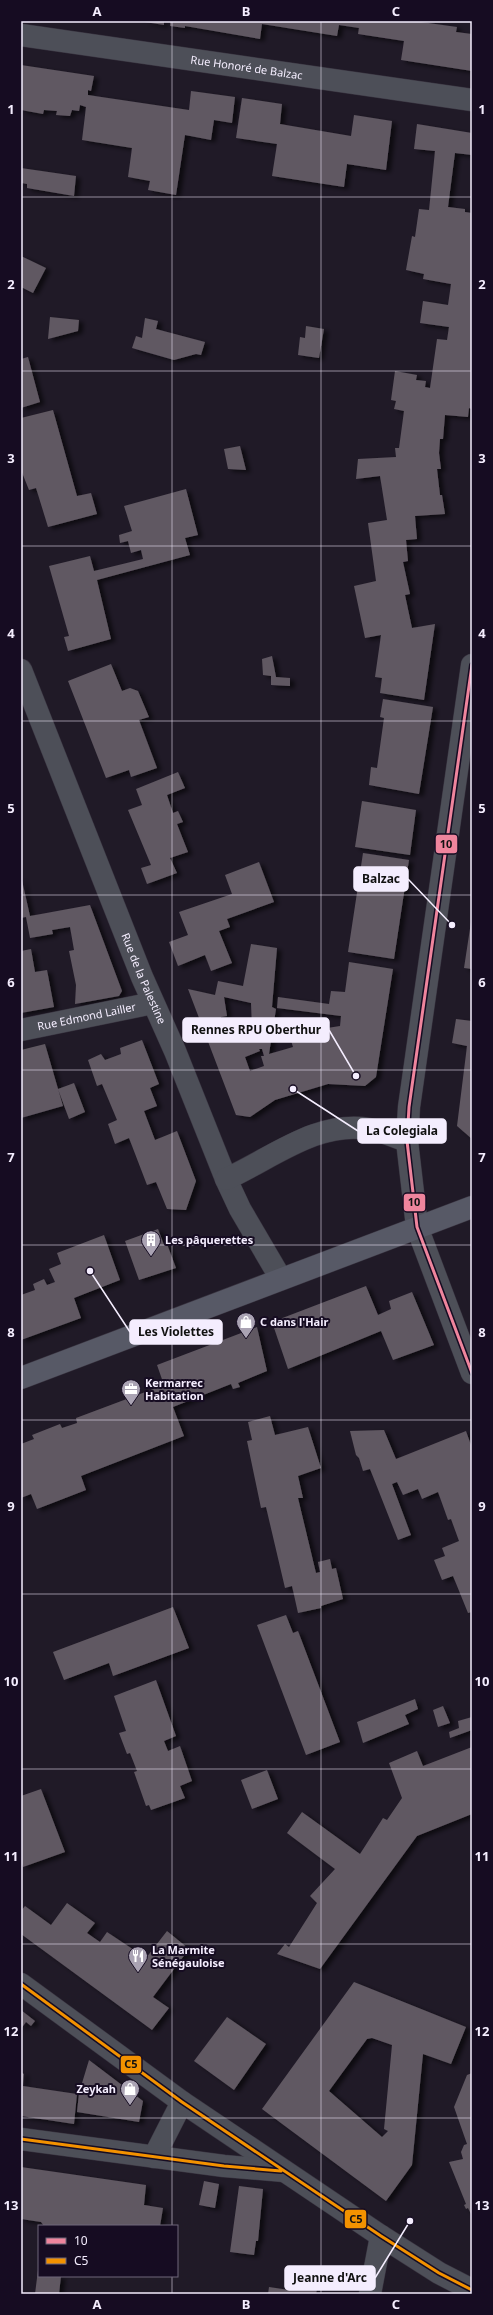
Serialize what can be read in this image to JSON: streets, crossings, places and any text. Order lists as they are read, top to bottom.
{
  "streets": {
    "street": ["Rue Honoré de Balzac", "Rue de la Palestine", "Rue Edmond Lailler"]
  },
  "crossings": [
    ["Rue de la Palestine", "Rue Edmond Lailler"]
  ],
  "places": {
    "other": [
      "Balzac",
      "Rennes RPU Oberthur",
      "La Colegiala",
      "Les Violettes",
      "Jeanne d'Arc"
    ],
    "building": ["Les pâquerettes"],
    "shop": ["C dans l'Hair", "Zeykah"],
    "office": ["Kermarrec Habitation"],
    "restaurant": ["La Marmite Sénégauloise"]
  },
  "lines": ["transit line 10", "transit line C5"],
  "legend": ["10", "C5"],
  "grid": {
    "columns": ["A", "B", "C"],
    "rows": [
      "1",
      "2",
      "3",
      "4",
      "5",
      "6",
      "7",
      "8",
      "9",
      "10",
      "11",
      "12",
      "13"
    ]
  }
}
